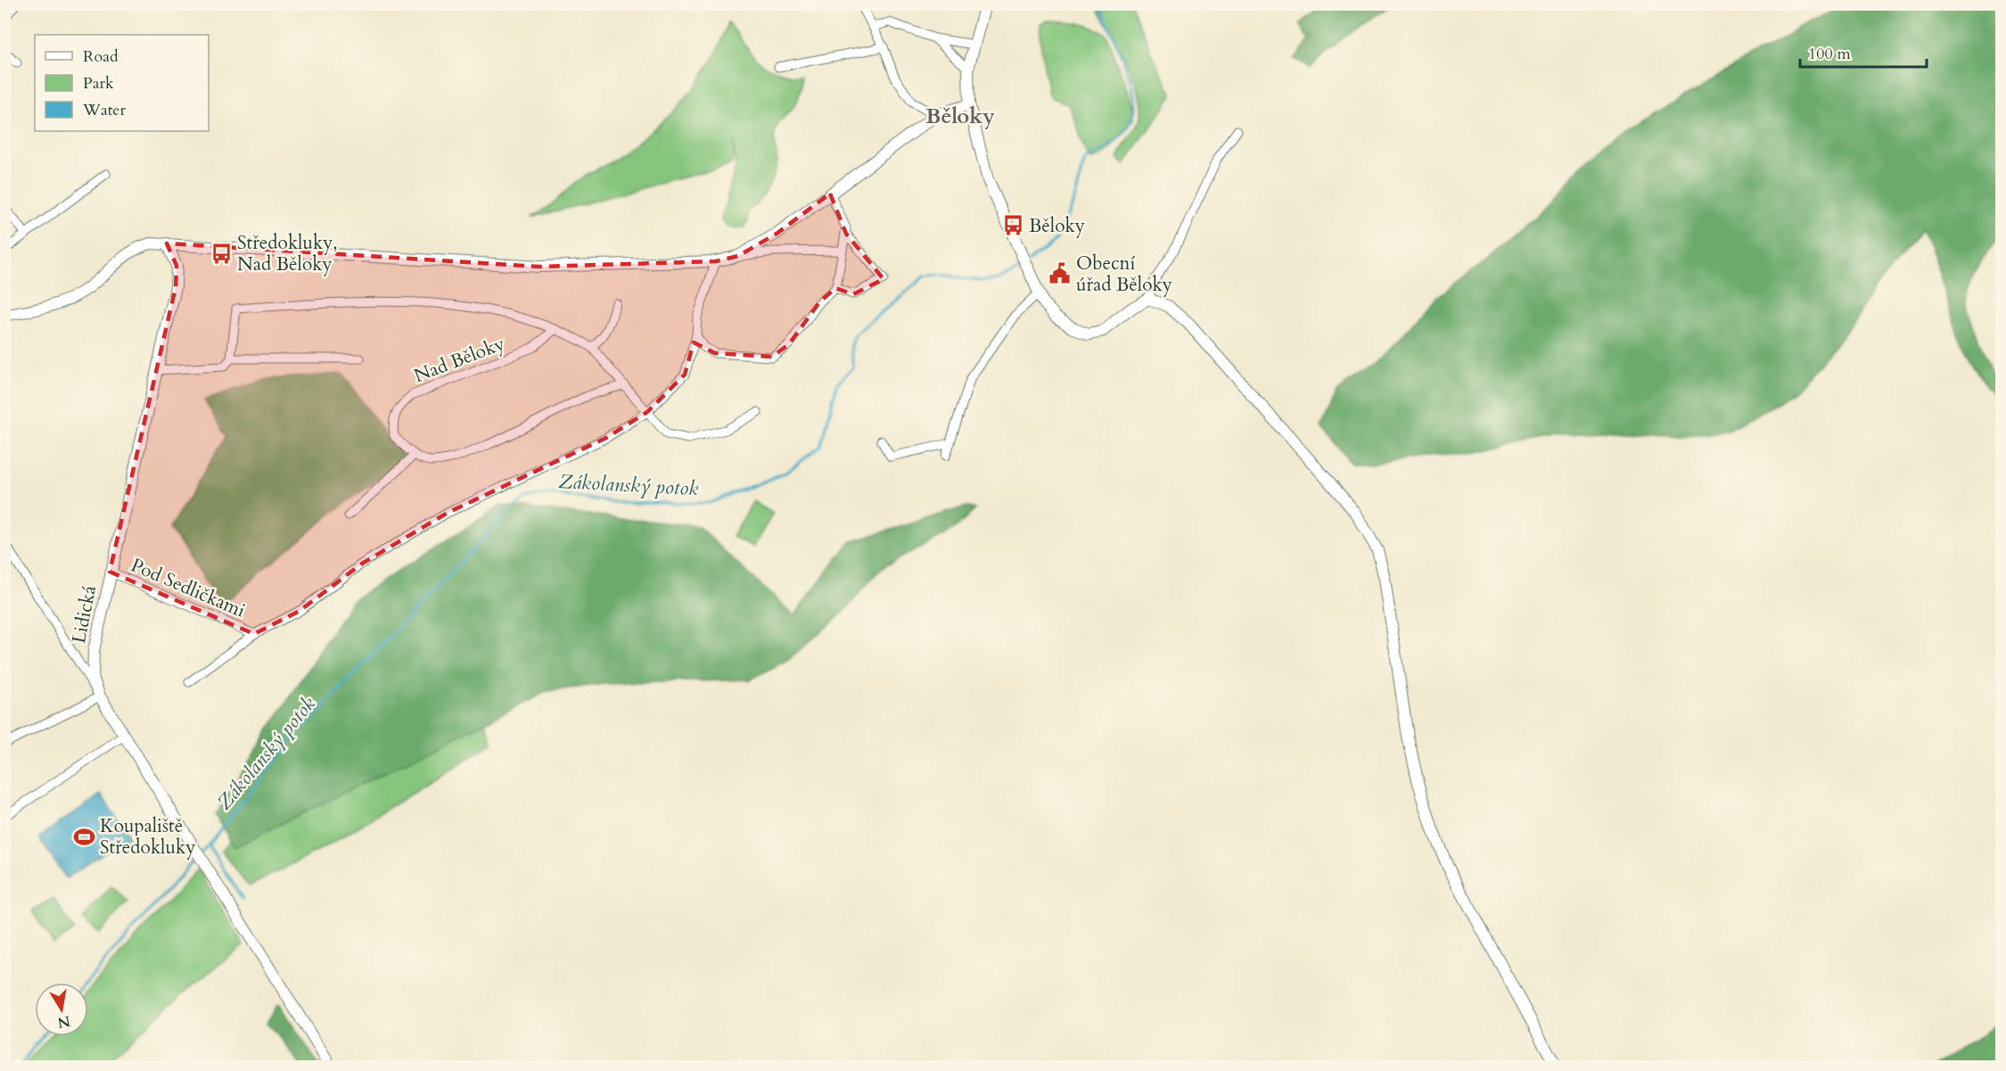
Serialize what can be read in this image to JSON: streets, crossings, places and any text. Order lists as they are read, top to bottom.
{
  "streets": {
    "street": ["Nad Běloky", "Pod Sedličkami", "Lidická"]
  },
  "crossings": [
    ["Nad Běloky", "Pod Sedličkami"],
    ["Pod Sedličkami", "Lidická"]
  ],
  "districts": ["Běloky"],
  "water": ["Zákolanský potok"],
  "places": {
    "bus stop": ["Běloky", "Středokluky, Nad Běloky"],
    "public building": ["Obecní úřad Běloky"],
    "sports": ["Koupaliště Středokluky"]
  },
  "legend": ["Road", "Park", "Water"],
  "scale_bar": "100 m",
  "north": "bottom"
}
